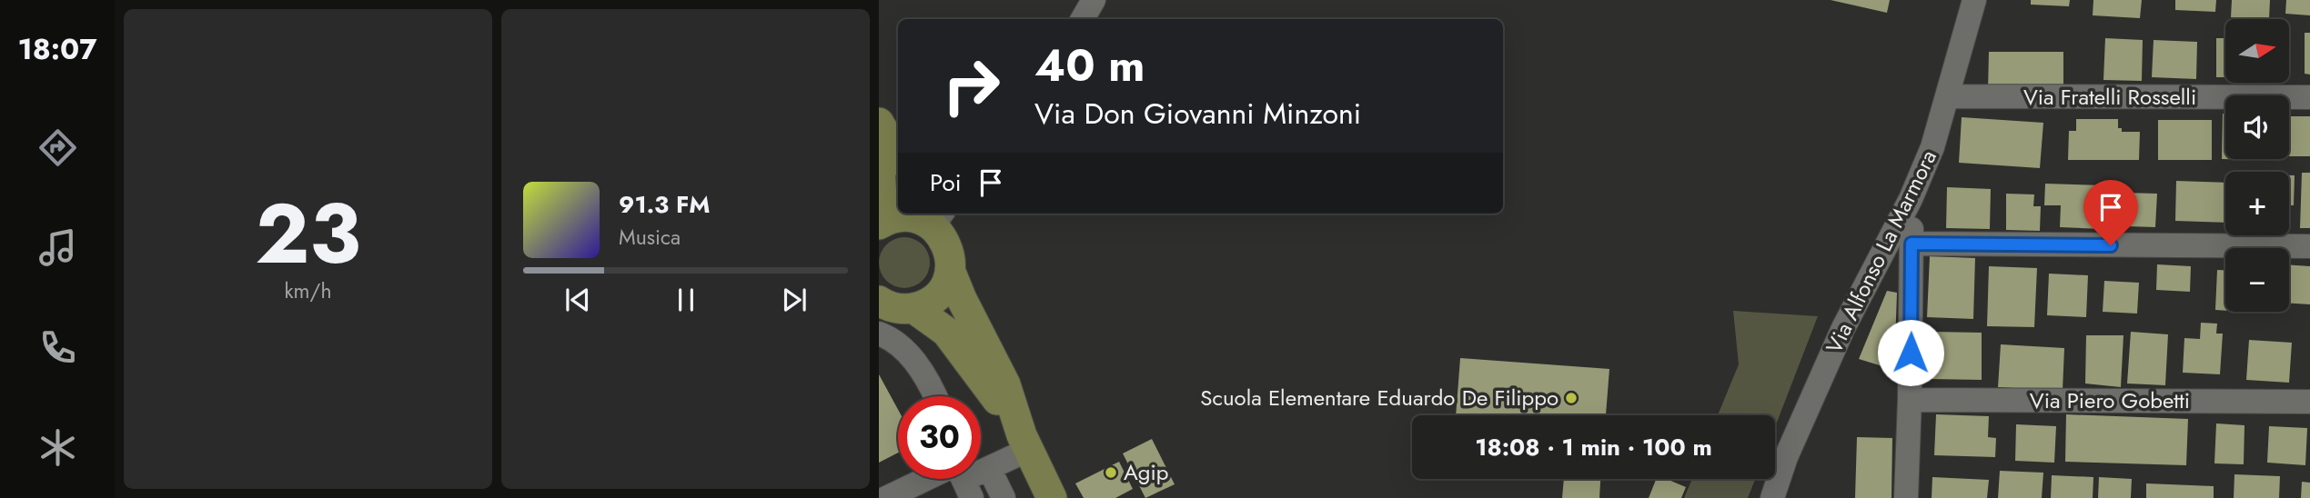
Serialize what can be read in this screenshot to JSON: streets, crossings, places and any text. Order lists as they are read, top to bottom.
{
  "streets": {
    "street": ["Via Fratelli Rosselli", "Via Alfonso La Marmora", "Via Piero Gobetti"]
  },
  "crossings": [
    ["Via Fratelli Rosselli", "Via Alfonso La Marmora"]
  ],
  "places": ["Scuola Elementare Eduardo De Filippo", "Agip"],
  "north": "right",
  "page": {
    "tabs": "18:07",
    "tile": ["23", "km/h"],
    "map_buttons": ["+", "−"],
    "turn": ["40 m", "Via Don Giovanni Minzoni"],
    "then": "Poi",
    "song": ["91.3 FM", "Musica"],
    "limit": "30",
    "trip": "18:08 · 1 min · 100 m"
  }
}
